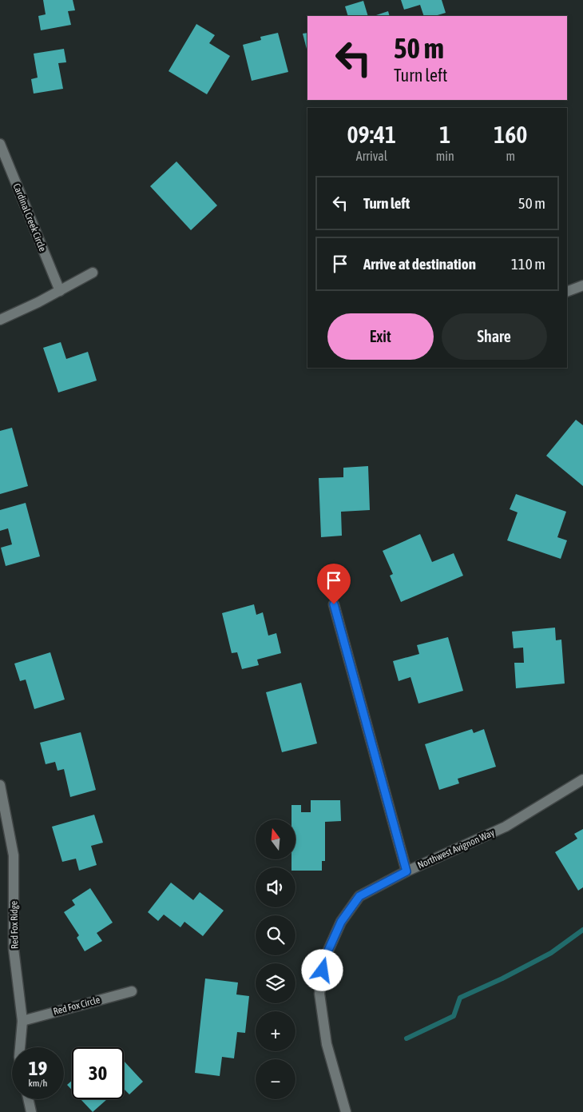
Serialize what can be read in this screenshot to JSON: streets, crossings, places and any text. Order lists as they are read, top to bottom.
{
  "streets": {
    "street": [
      "Cardinal Creek Circle",
      "Northwest Avignon Way",
      "Red Fox Ridge",
      "Red Fox Circle"
    ]
  },
  "crossings": [
    ["Red Fox Ridge", "Red Fox Circle"]
  ],
  "north": "top",
  "page": {
    "turn": ["50 m", "Turn left"],
    "eta": [
      "09:41",
      "Arrival",
      "1",
      "min",
      "160",
      "m"
    ],
    "list": [
      {
        "name": "Turn left",
        "value": "50 m"
      },
      {
        "name": "Arrive at destination",
        "value": "110 m"
      }
    ],
    "buttons": ["Exit", "Share"],
    "map_buttons": ["+", "−"],
    "speed": "19 km/h",
    "limit": "30"
  }
}
